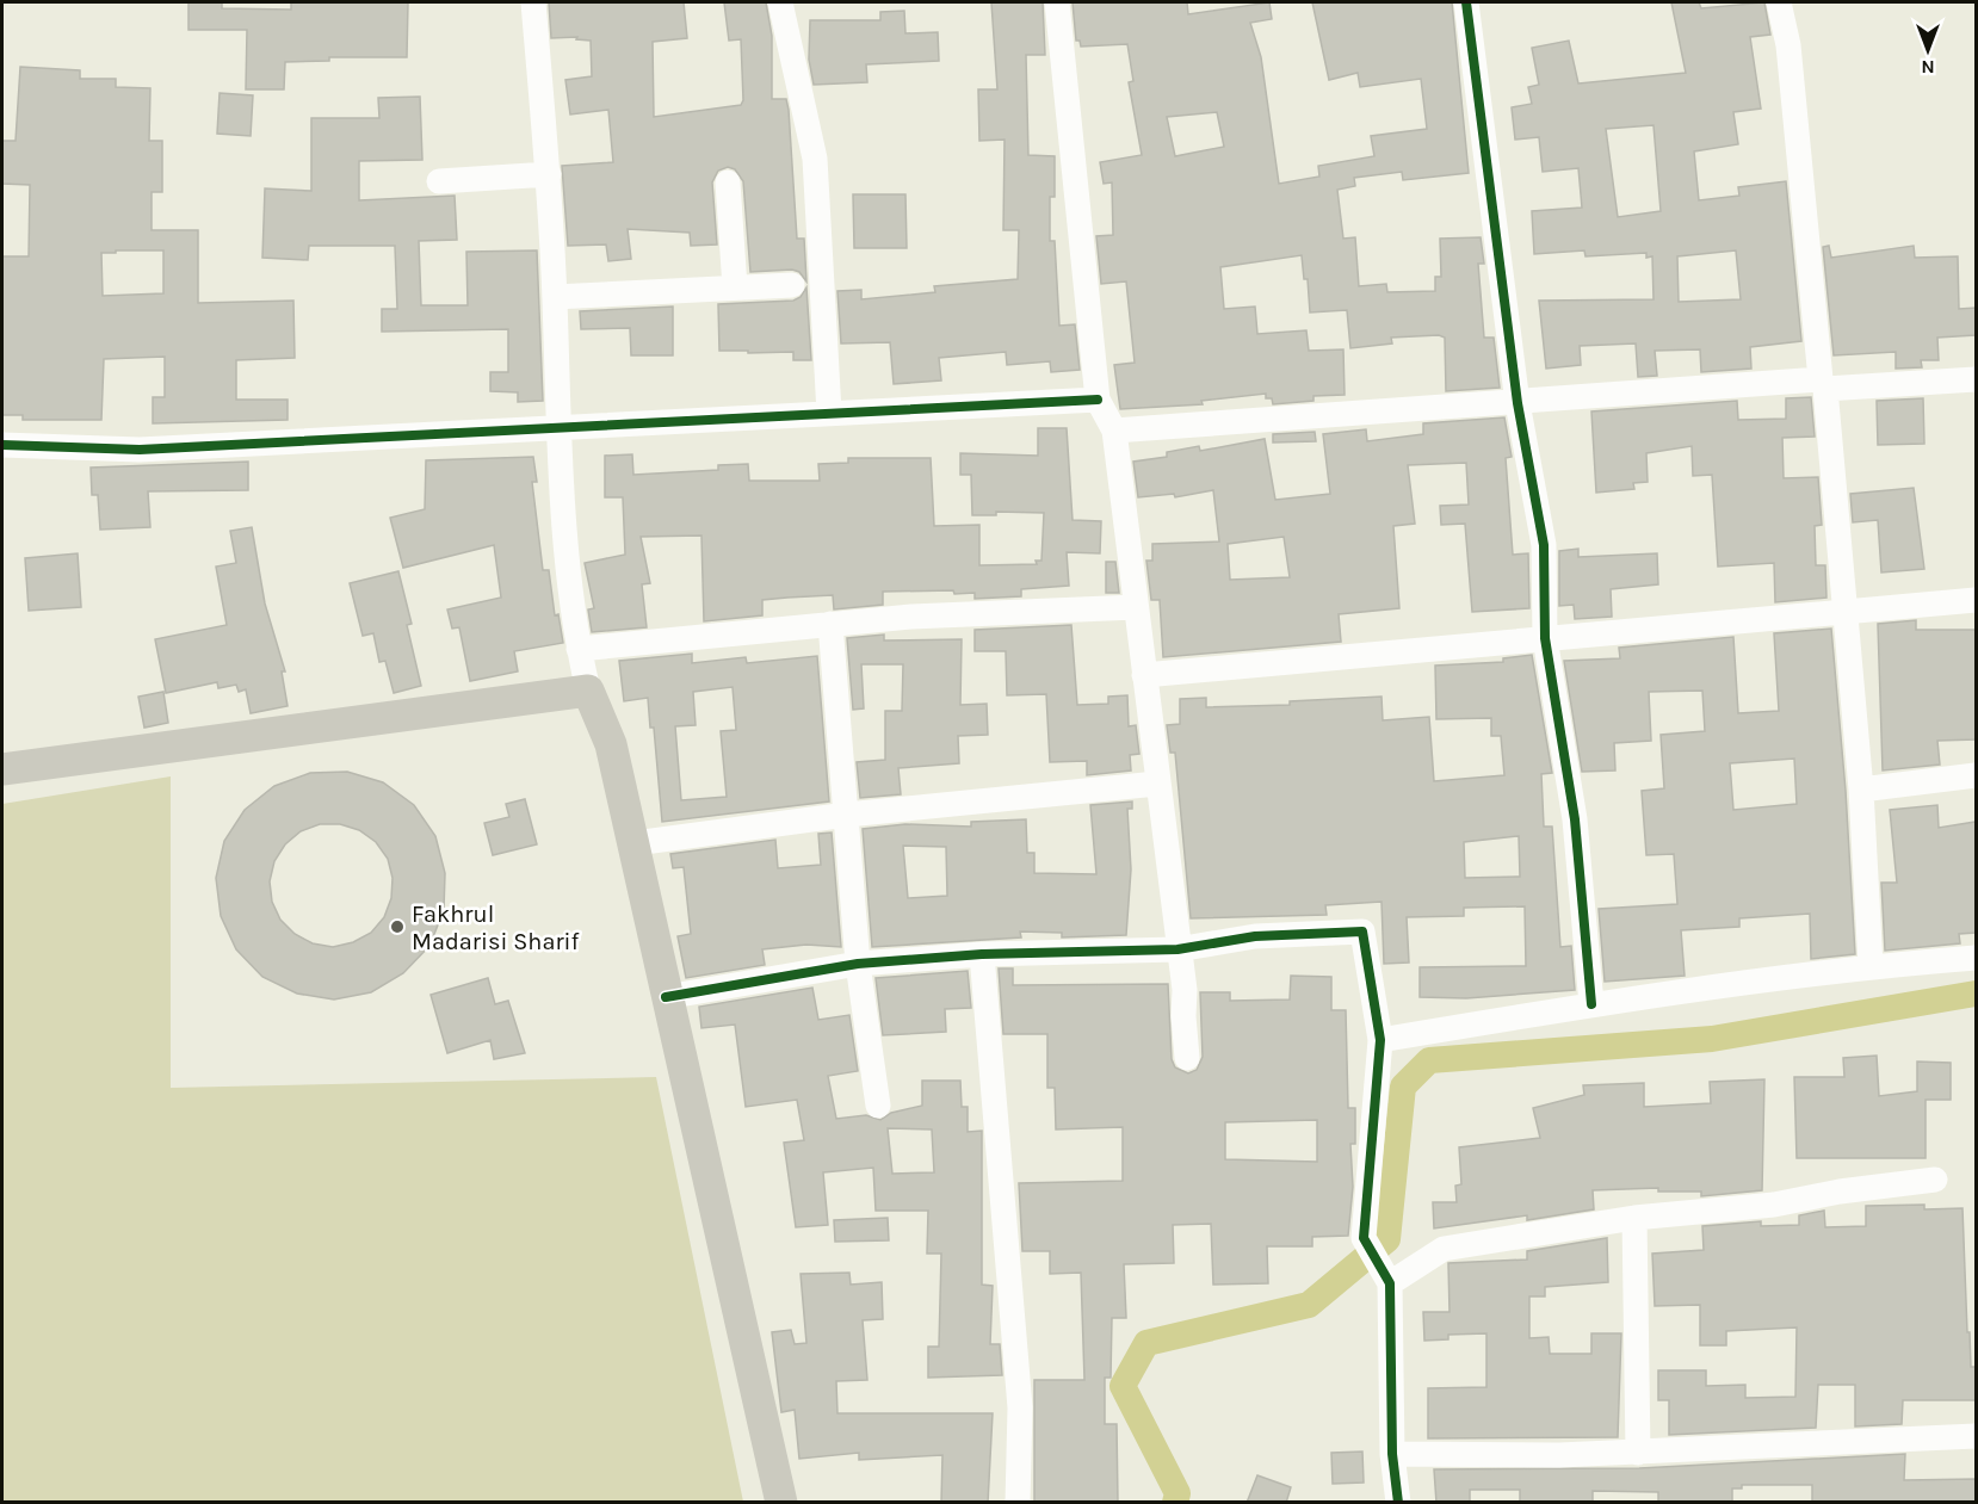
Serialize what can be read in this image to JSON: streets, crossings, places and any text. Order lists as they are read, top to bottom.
{
  "places": ["Fakhrul Madarisi Sharif"],
  "north": "bottom"
}
